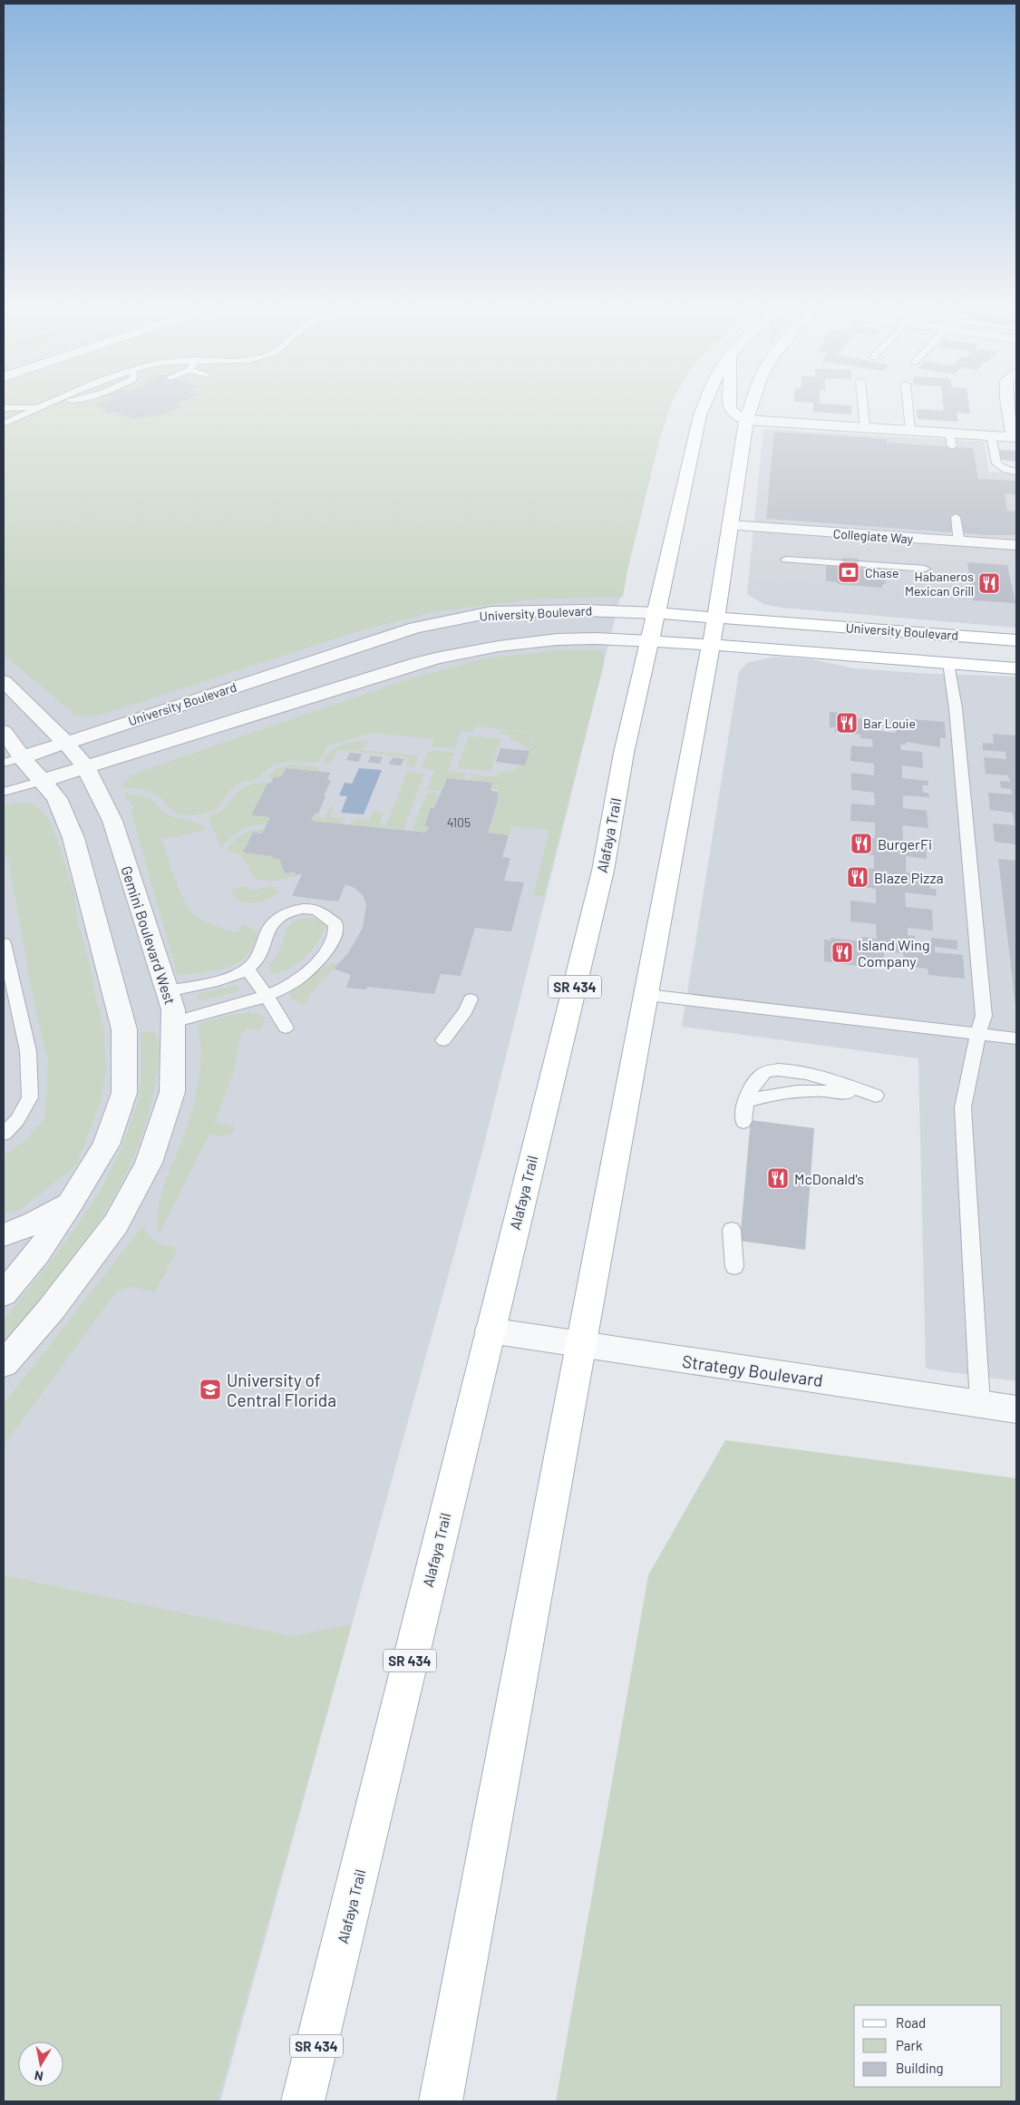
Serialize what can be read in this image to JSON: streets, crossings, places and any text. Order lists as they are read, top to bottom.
{
  "streets": {
    "main road": ["University Boulevard", "Alafaya Trail", "SR 434"],
    "street": ["Collegiate Way", "Gemini Boulevard West", "Strategy Boulevard"]
  },
  "crossings": [
    ["University Boulevard", "Alafaya Trail"],
    ["University Boulevard", "Gemini Boulevard West"],
    ["Alafaya Trail", "Strategy Boulevard"]
  ],
  "places": {
    "bank": ["Chase"],
    "restaurant": [
      "Habaneros Mexican Grill",
      "Bar Louie",
      "BurgerFi",
      "Blaze Pizza",
      "Island Wing Company",
      "McDonald's"
    ],
    "school or university": ["University of Central Florida"]
  },
  "house_numbers": ["4105"],
  "legend": ["Road", "Park", "Building"],
  "north": "bottom"
}
